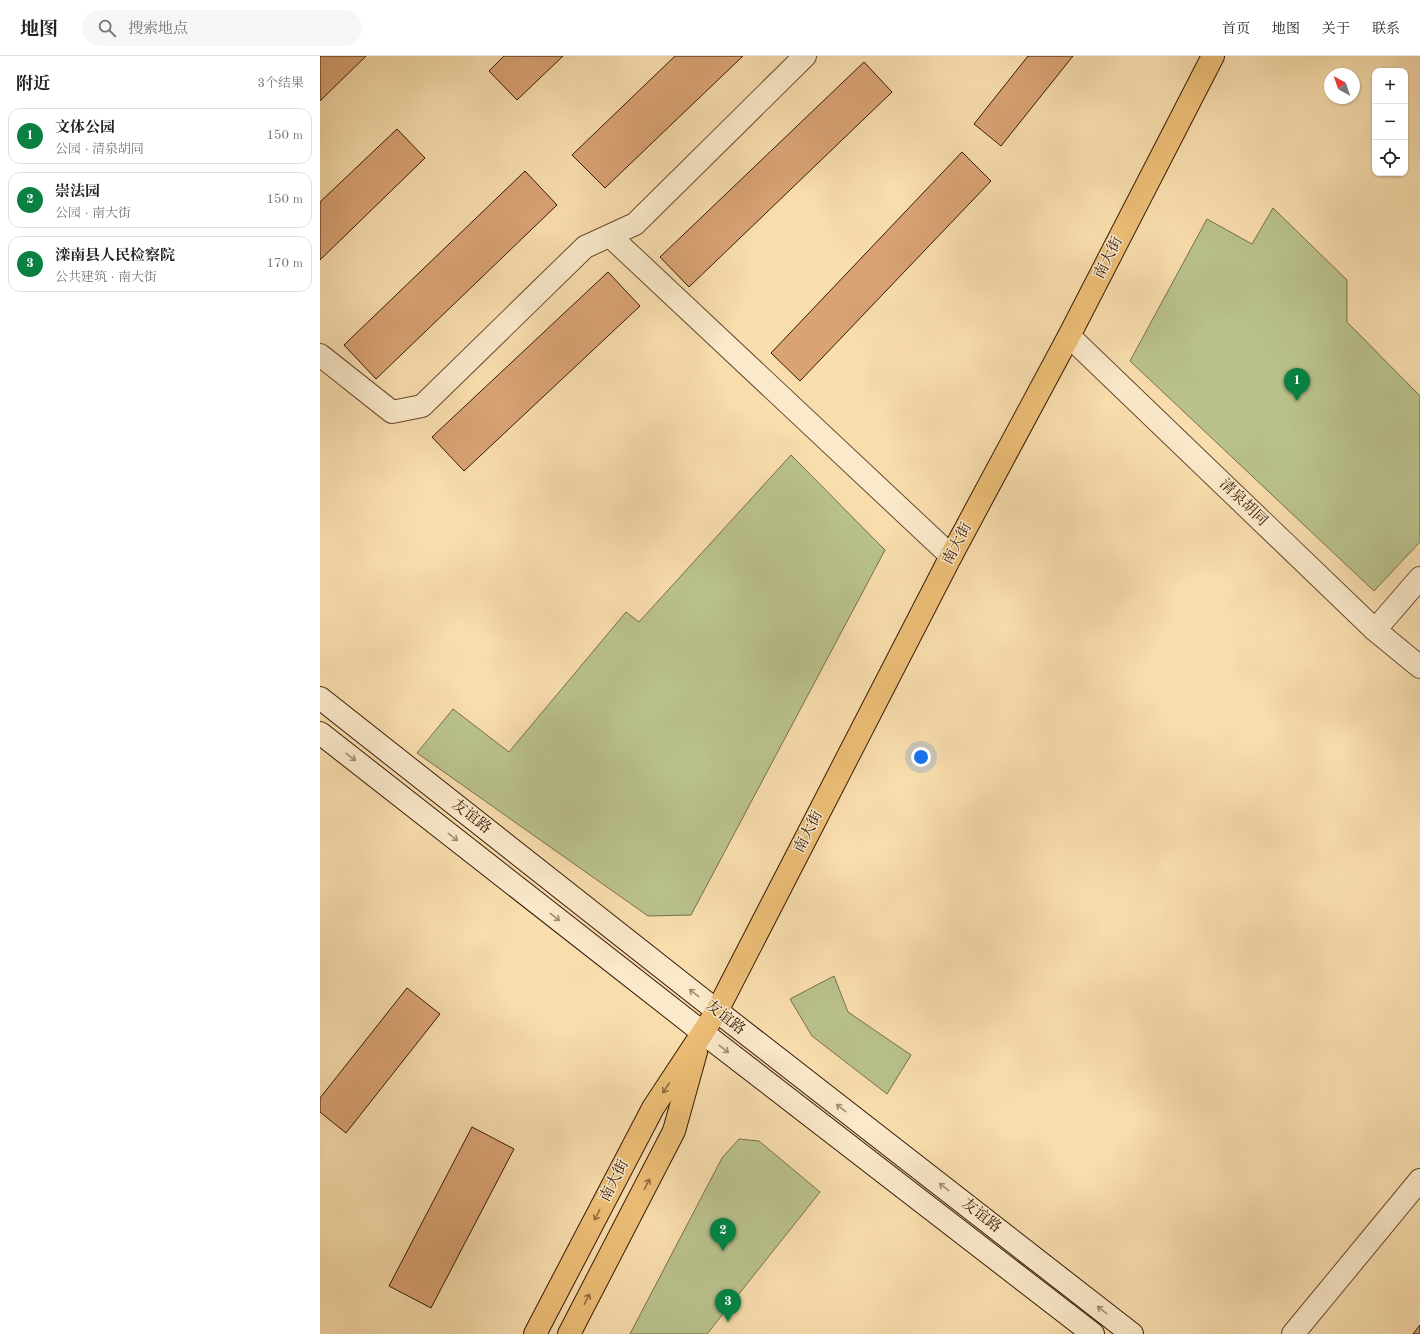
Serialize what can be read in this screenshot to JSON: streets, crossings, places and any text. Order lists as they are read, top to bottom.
{
  "streets": {
    "main road": ["南大街", "清泉胡同", "友谊路"]
  },
  "crossings": [
    ["南大街", "清泉胡同"],
    ["南大街", "友谊路"]
  ],
  "north": "top left",
  "page": {
    "header": "地图",
    "search": "搜索地点",
    "nav": [
      "首页",
      "地图",
      "关于",
      "联系"
    ],
    "heading": ["附近", "3个结果"],
    "map_buttons": ["+", "−"],
    "list": [
      {
        "mark": "1",
        "name": "文体公园",
        "note": "公园 · 清泉胡同",
        "value": "150 m"
      },
      {
        "mark": "2",
        "name": "崇法园",
        "note": "公园 · 南大街",
        "value": "150 m"
      },
      {
        "mark": "3",
        "name": "滦南县人民检察院",
        "note": "公共建筑 · 南大街",
        "value": "170 m"
      }
    ],
    "pins": ["1", "2", "3"]
  }
}
